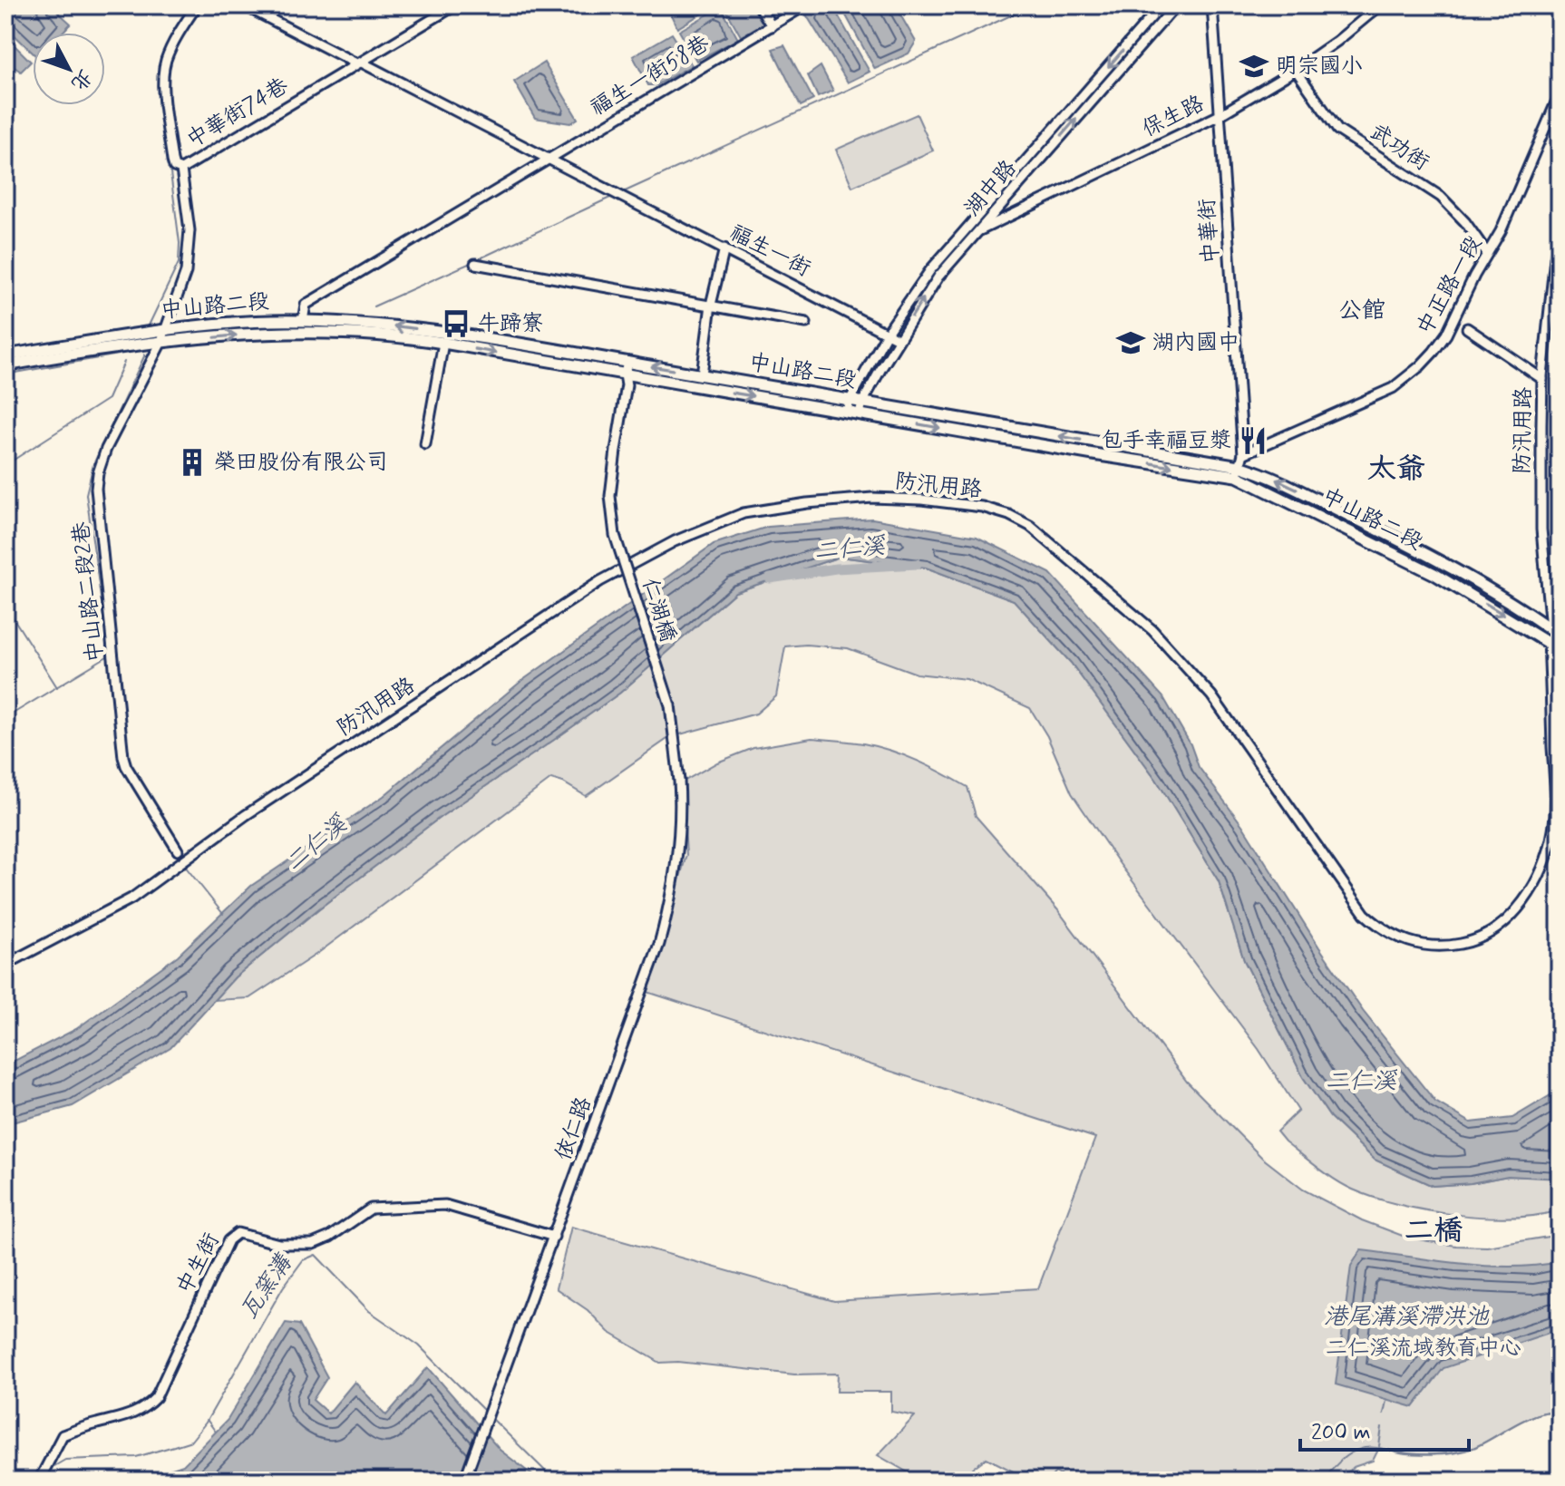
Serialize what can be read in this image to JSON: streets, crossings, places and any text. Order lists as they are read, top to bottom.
{
  "streets": {
    "main road": ["中山路二段"],
    "street": [
      "福生一街58巷",
      "中華街74巷",
      "保生路",
      "武功街",
      "湖中路",
      "中華街",
      "福生一街",
      "中正路一段",
      "防汛用路",
      "中山路二段2巷",
      "仁湖橋",
      "依仁路",
      "中生街"
    ]
  },
  "crossings": [
    ["福生一街58巷", "福生一街"],
    ["福生一街58巷", "中山路二段"],
    ["中華街74巷", "福生一街"],
    ["中華街74巷", "中山路二段"],
    ["中華街74巷", "中山路二段2巷"],
    ["保生路", "武功街"],
    ["保生路", "湖中路"],
    ["保生路", "中華街"],
    ["武功街", "中正路一段"],
    ["湖中路", "福生一街"],
    ["湖中路", "中山路二段"],
    ["中華街", "中正路一段"],
    ["中山路二段", "防汛用路"],
    ["中山路二段", "中山路二段2巷"],
    ["中山路二段", "仁湖橋"],
    ["仁湖橋", "依仁路"],
    ["依仁路", "中生街"]
  ],
  "districts": ["公館", "太爺", "二橋"],
  "water": ["二仁溪", "瓦窯溝", "港尾溝溪滯洪池"],
  "parks": ["二仁溪流域教育中心"],
  "places": {
    "school or university": ["明宗國小", "湖內國中"],
    "bus stop": ["牛蹄寮"],
    "restaurant": ["包手幸福豆漿"],
    "building": ["榮田股份有限公司"]
  },
  "scale_bar": "200 m",
  "north": "bottom right"
}
